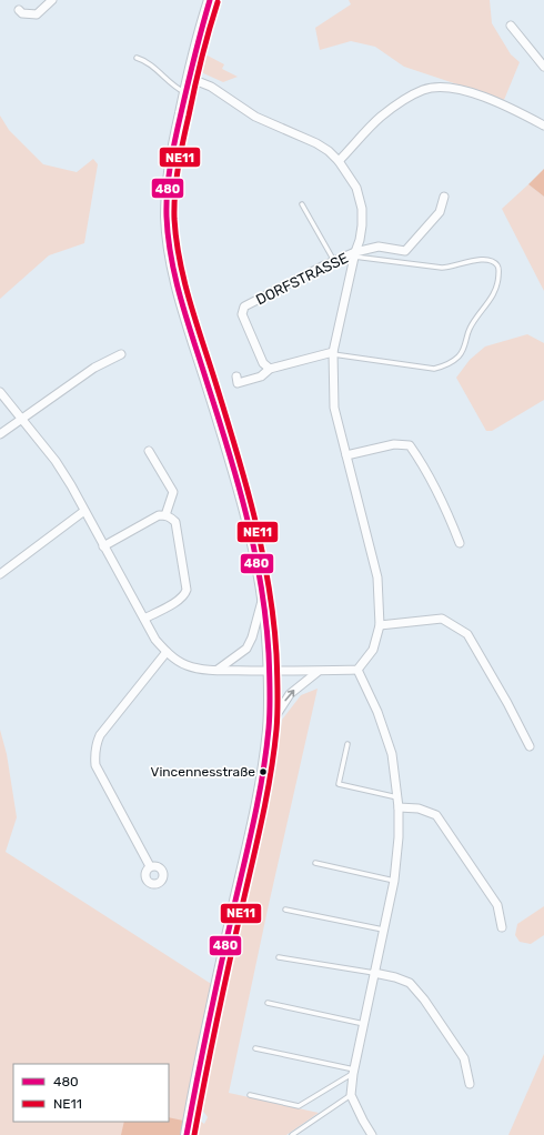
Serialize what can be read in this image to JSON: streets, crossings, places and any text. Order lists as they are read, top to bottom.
{
  "streets": {
    "street": ["DORFSTRASSE"]
  },
  "places": ["Vincennesstraße"],
  "lines": ["transit line 480", "transit line NE11"],
  "legend": ["480", "NE11"]
}
